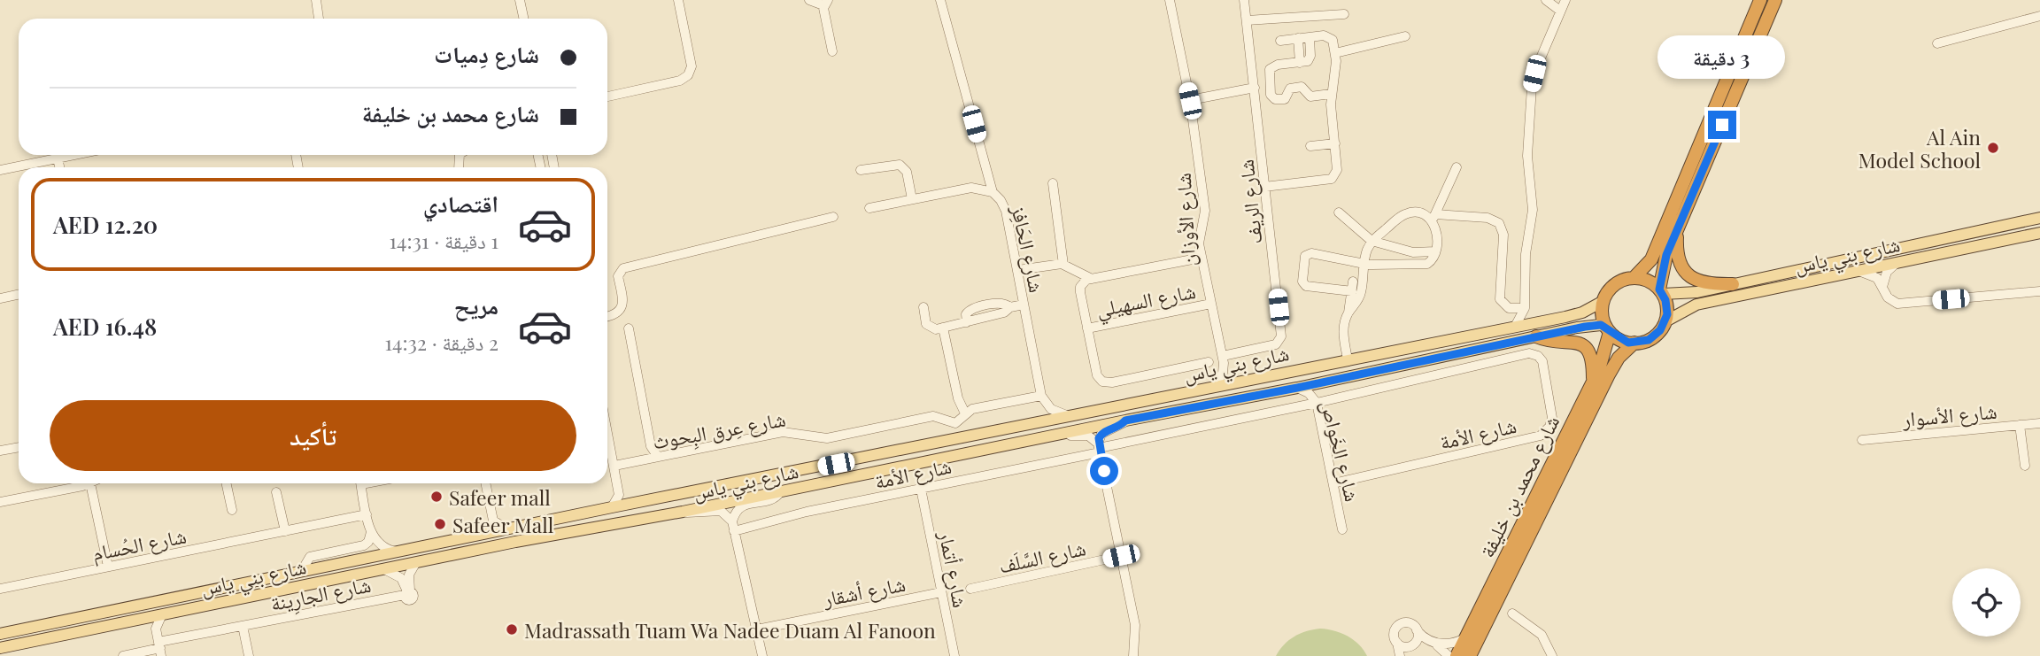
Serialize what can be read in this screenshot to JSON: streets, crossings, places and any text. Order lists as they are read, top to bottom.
{
  "streets": {
    "highway": ["شارع محمد بن خليفة"],
    "main road": ["شارع بني ياس"],
    "street": [
      "شارع الريف",
      "شارع الأوزان",
      "شارع الحَافِز",
      "شارع السهيلي",
      "شارع الأسوار",
      "شارع عِرق البِحوث",
      "شارع الأمة",
      "شارع الخَواص",
      "شارع الحُسام",
      "شارع السَّلَف",
      "شارع أتمار",
      "شارع أشقار",
      "شارع الجارِينة"
    ]
  },
  "crossings": [
    ["شارع الريف", "شارع الأوزان"],
    ["شارع الأوزان", "شارع السهيلي"],
    ["شارع الحَافِز", "شارع عِرق البِحوث"],
    ["شارع بني ياس", "شارع الخَواص"],
    ["شارع بني ياس", "شارع محمد بن خليفة"],
    ["شارع الأمة", "شارع الخَواص"],
    ["شارع الأمة", "شارع أتمار"],
    ["شارع أتمار", "شارع أشقار"]
  ],
  "places": [
    "Al Ain Model School",
    "Safeer mall",
    "Safeer Mall",
    "Madrassath Tuam Wa Nadee Duam Al Fanoon"
  ],
  "page": {
    "banner": ["شارع دِميات", "شارع محمد بن خليفة"],
    "bubble": "3 دقيقة",
    "list": [
      {
        "name": "اقتصادي",
        "note": "1 دقيقة · 14:31",
        "value": "AED 12.20"
      },
      {
        "name": "مريح",
        "note": "2 دقيقة · 14:32",
        "value": "AED 16.48"
      }
    ],
    "buttons": "تأكيد"
  }
}
